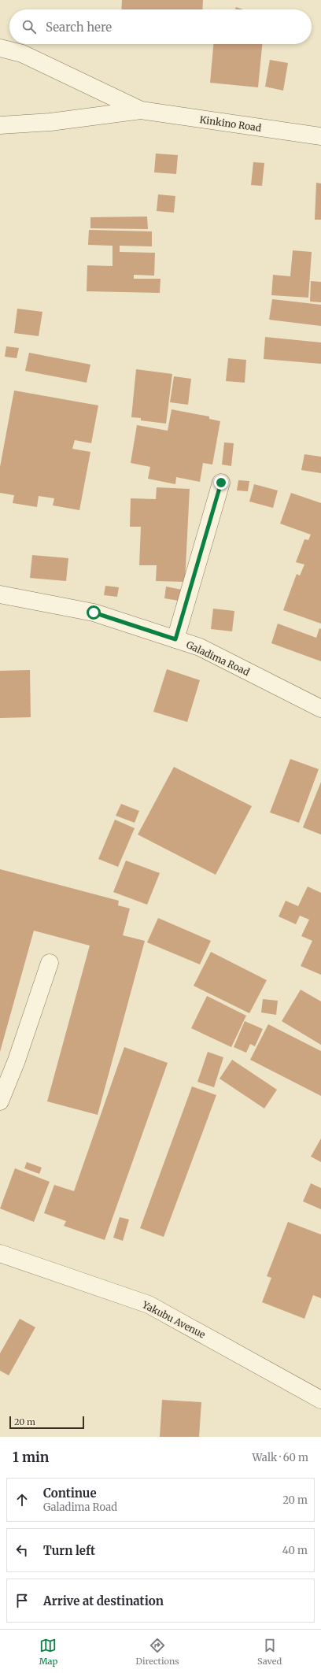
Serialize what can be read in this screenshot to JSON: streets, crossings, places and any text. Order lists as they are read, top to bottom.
{
  "streets": {
    "street": ["Kinkino Road", "Galadima Road", "Yakubu Avenue"]
  },
  "scale_bar": "20 m",
  "page": {
    "search": "Search here",
    "scale": "20 m",
    "heading": ["1 min", "Walk · 60 m"],
    "list": [
      ["Continue", "Galadima Road", "20 m"],
      ["Turn left", "40 m"],
      "Arrive at destination"
    ],
    "nav": ["Map", "Directions", "Saved"]
  }
}
